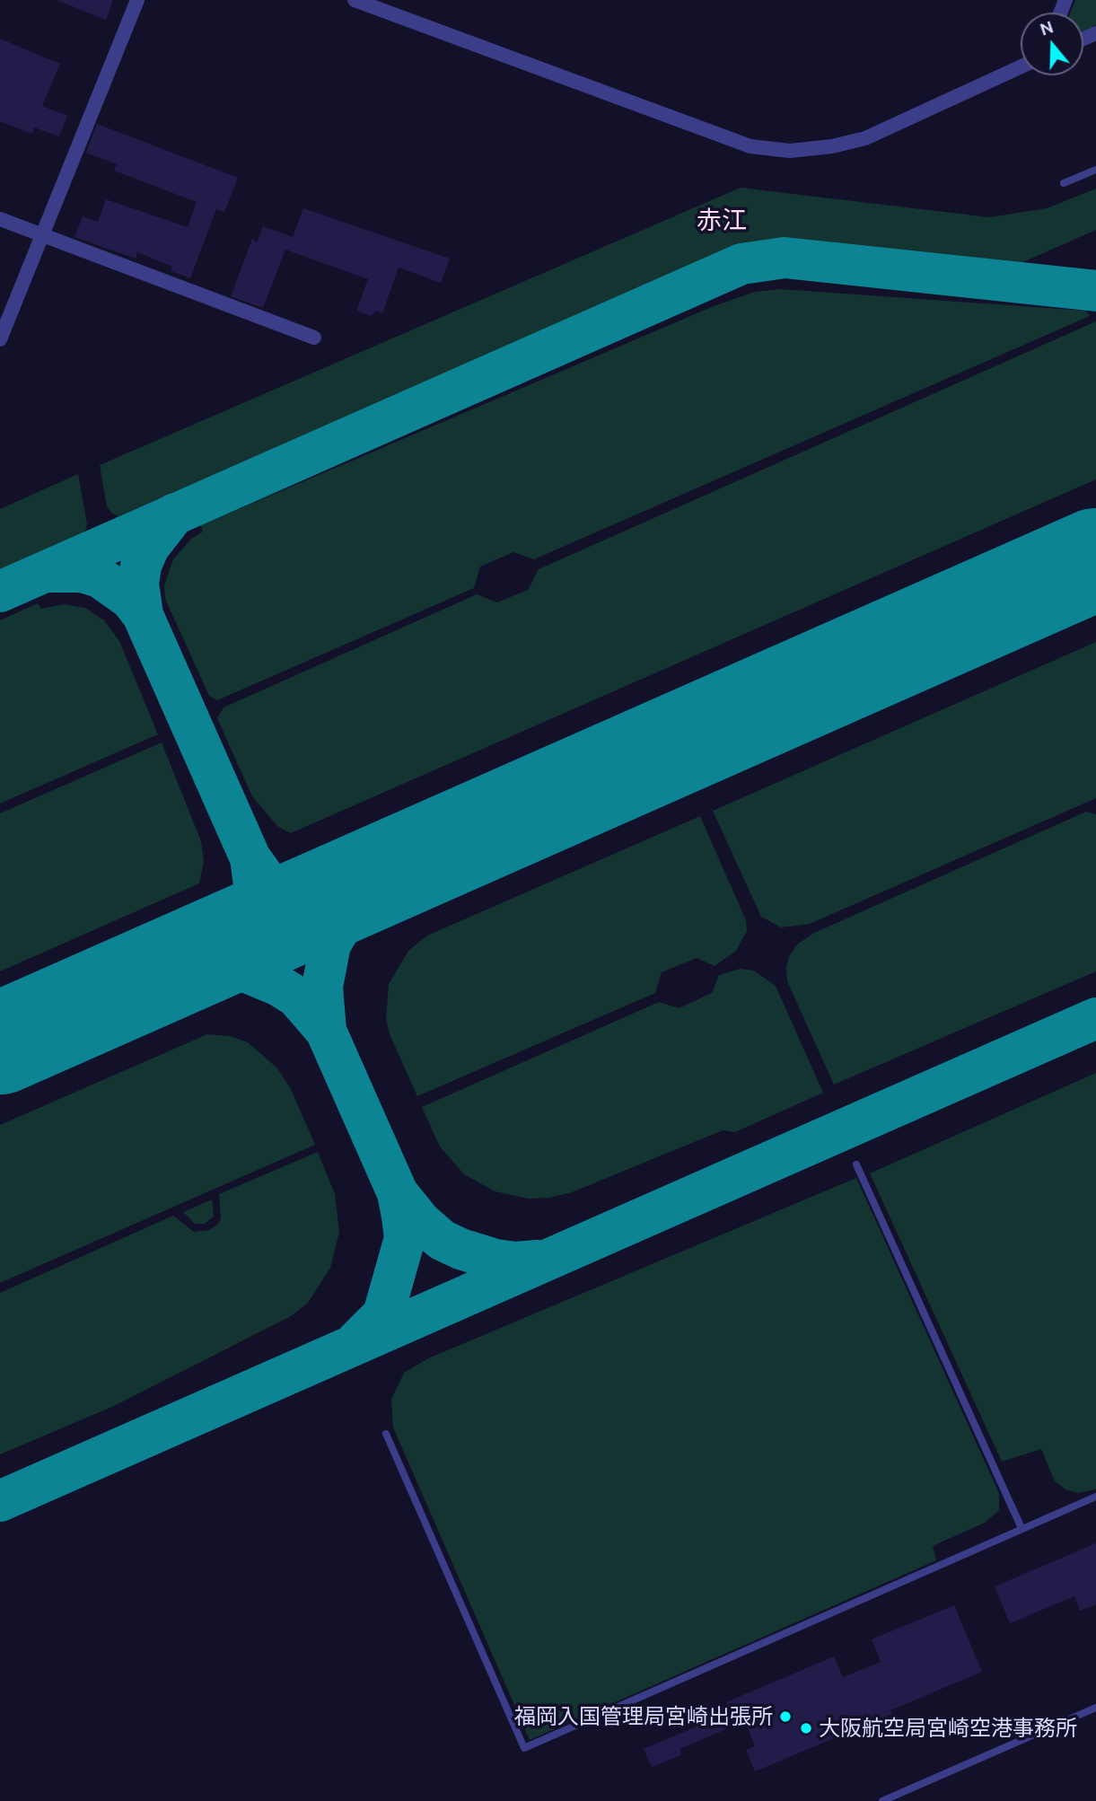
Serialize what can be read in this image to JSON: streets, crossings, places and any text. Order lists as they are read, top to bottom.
{
  "districts": ["赤江"],
  "places": ["福岡入国管理局宮崎出張所", "大阪航空局宮崎空港事務所"],
  "north": "top"
}
